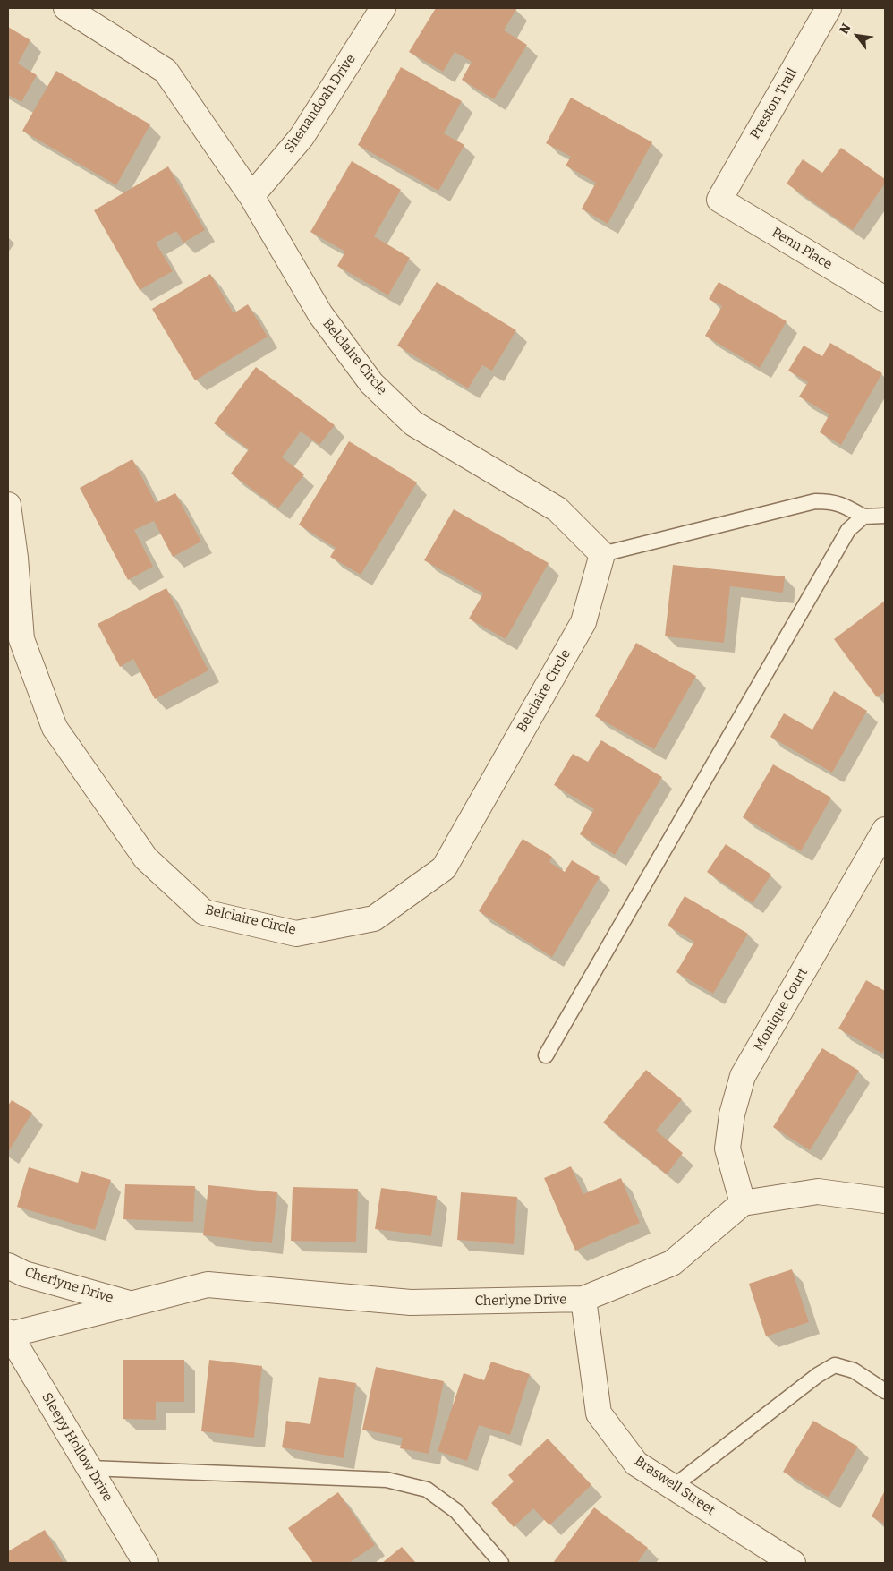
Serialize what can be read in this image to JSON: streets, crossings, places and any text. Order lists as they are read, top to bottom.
{
  "streets": {
    "street": [
      "Shenandoah Drive",
      "Preston Trail",
      "Penn Place",
      "Belclaire Circle",
      "Monique Court",
      "Cherlyne Drive",
      "Sleepy Hollow Drive",
      "Braswell Street"
    ]
  },
  "crossings": [
    ["Shenandoah Drive", "Belclaire Circle"],
    ["Preston Trail", "Penn Place"],
    ["Monique Court", "Cherlyne Drive"],
    ["Cherlyne Drive", "Sleepy Hollow Drive"],
    ["Cherlyne Drive", "Braswell Street"]
  ],
  "north": "top left"
}
